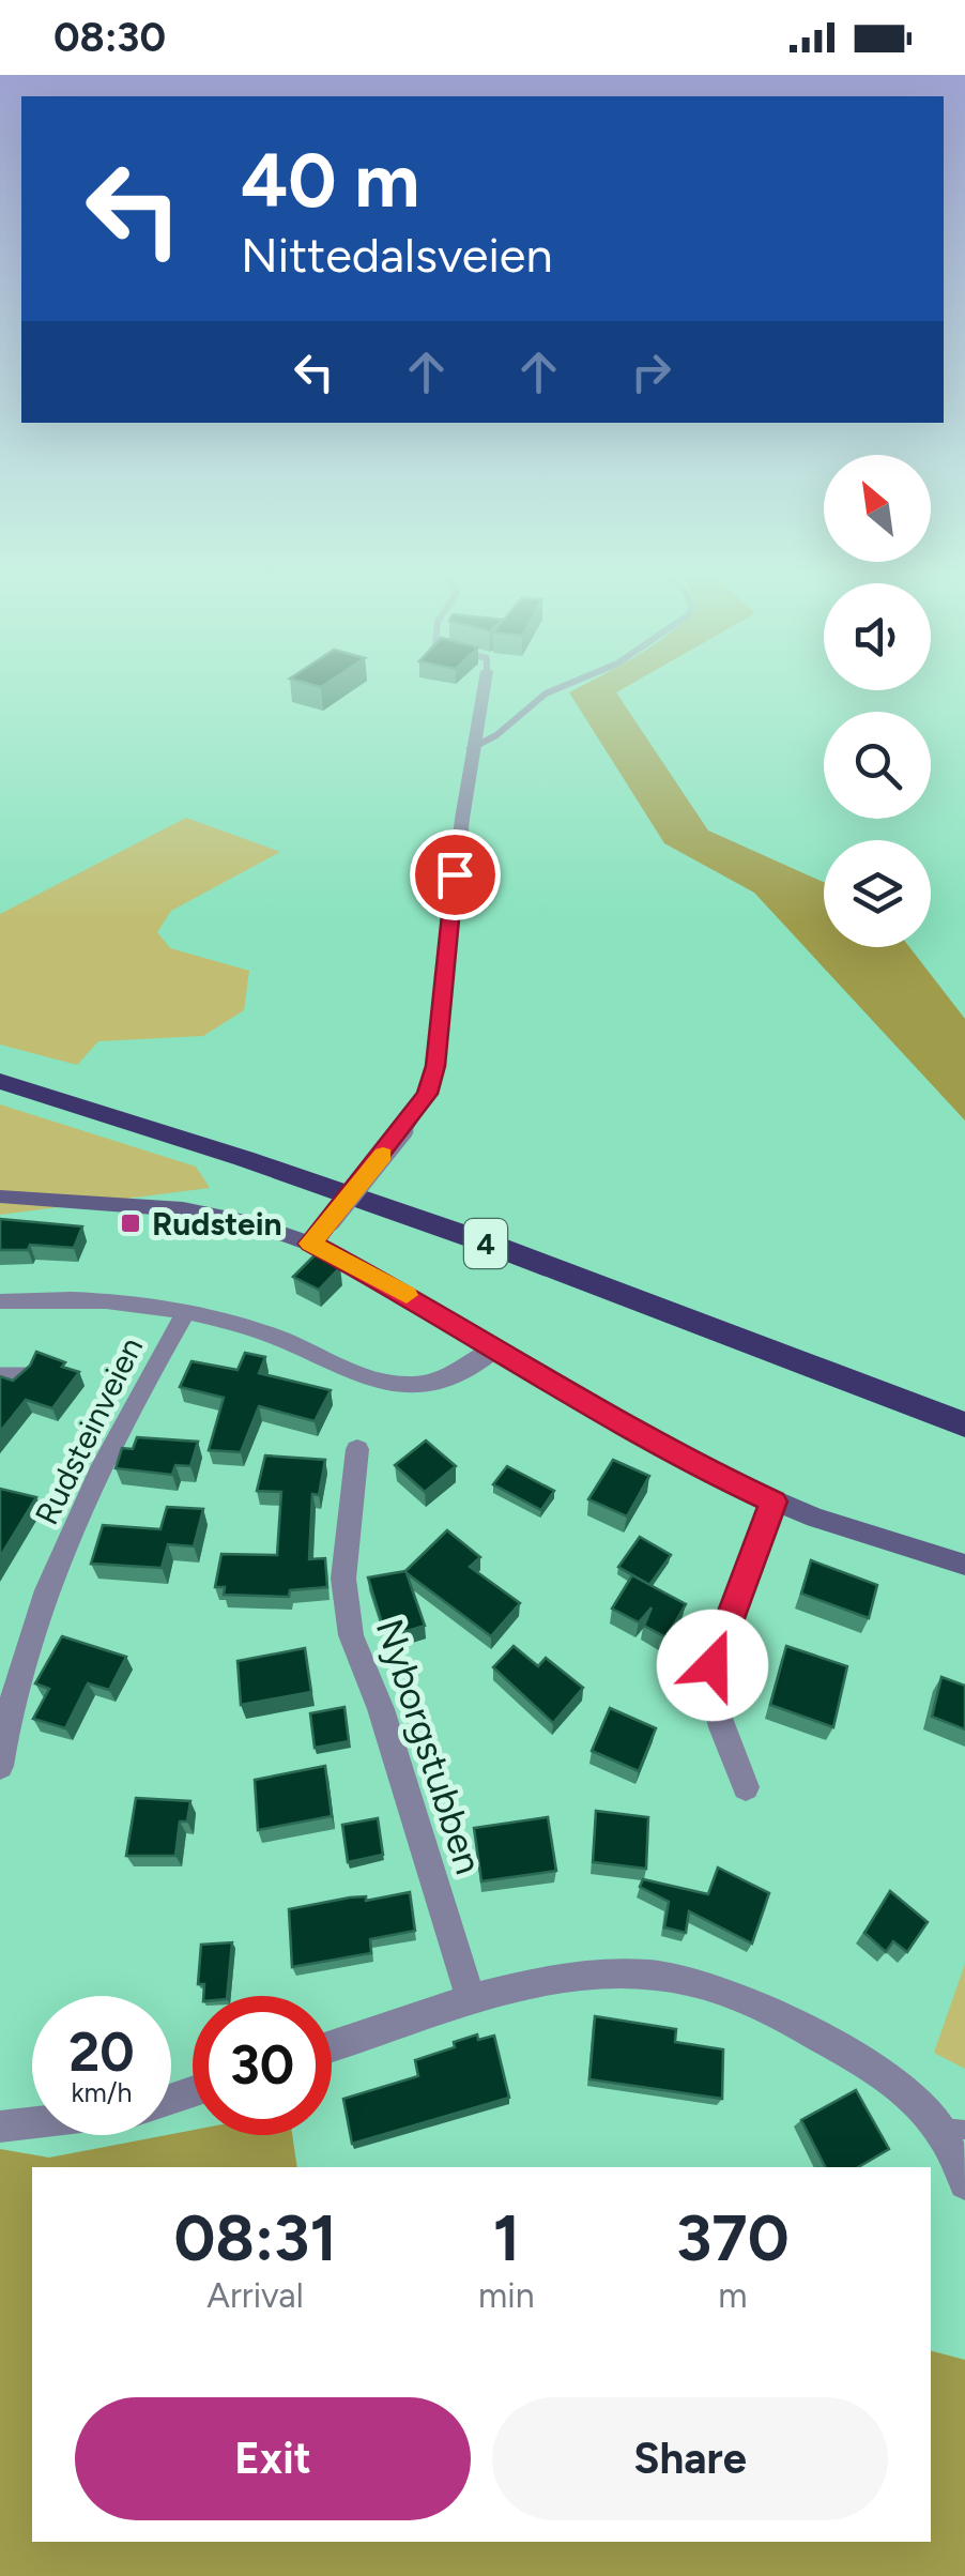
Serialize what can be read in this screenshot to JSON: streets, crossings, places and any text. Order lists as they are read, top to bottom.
{
  "streets": {
    "highway": ["4"],
    "street": ["Rudsteinveien", "Nyborgstubben"]
  },
  "places": {
    "transit": ["Rudstein"]
  },
  "north": "top left",
  "page": {
    "status": "08:30",
    "turn": ["40 m", "Nittedalsveien"],
    "speed": "20 km/h",
    "limit": "30",
    "eta": [
      "08:31",
      "Arrival",
      "1",
      "min",
      "370",
      "m"
    ],
    "buttons": ["Exit", "Share"]
  }
}
